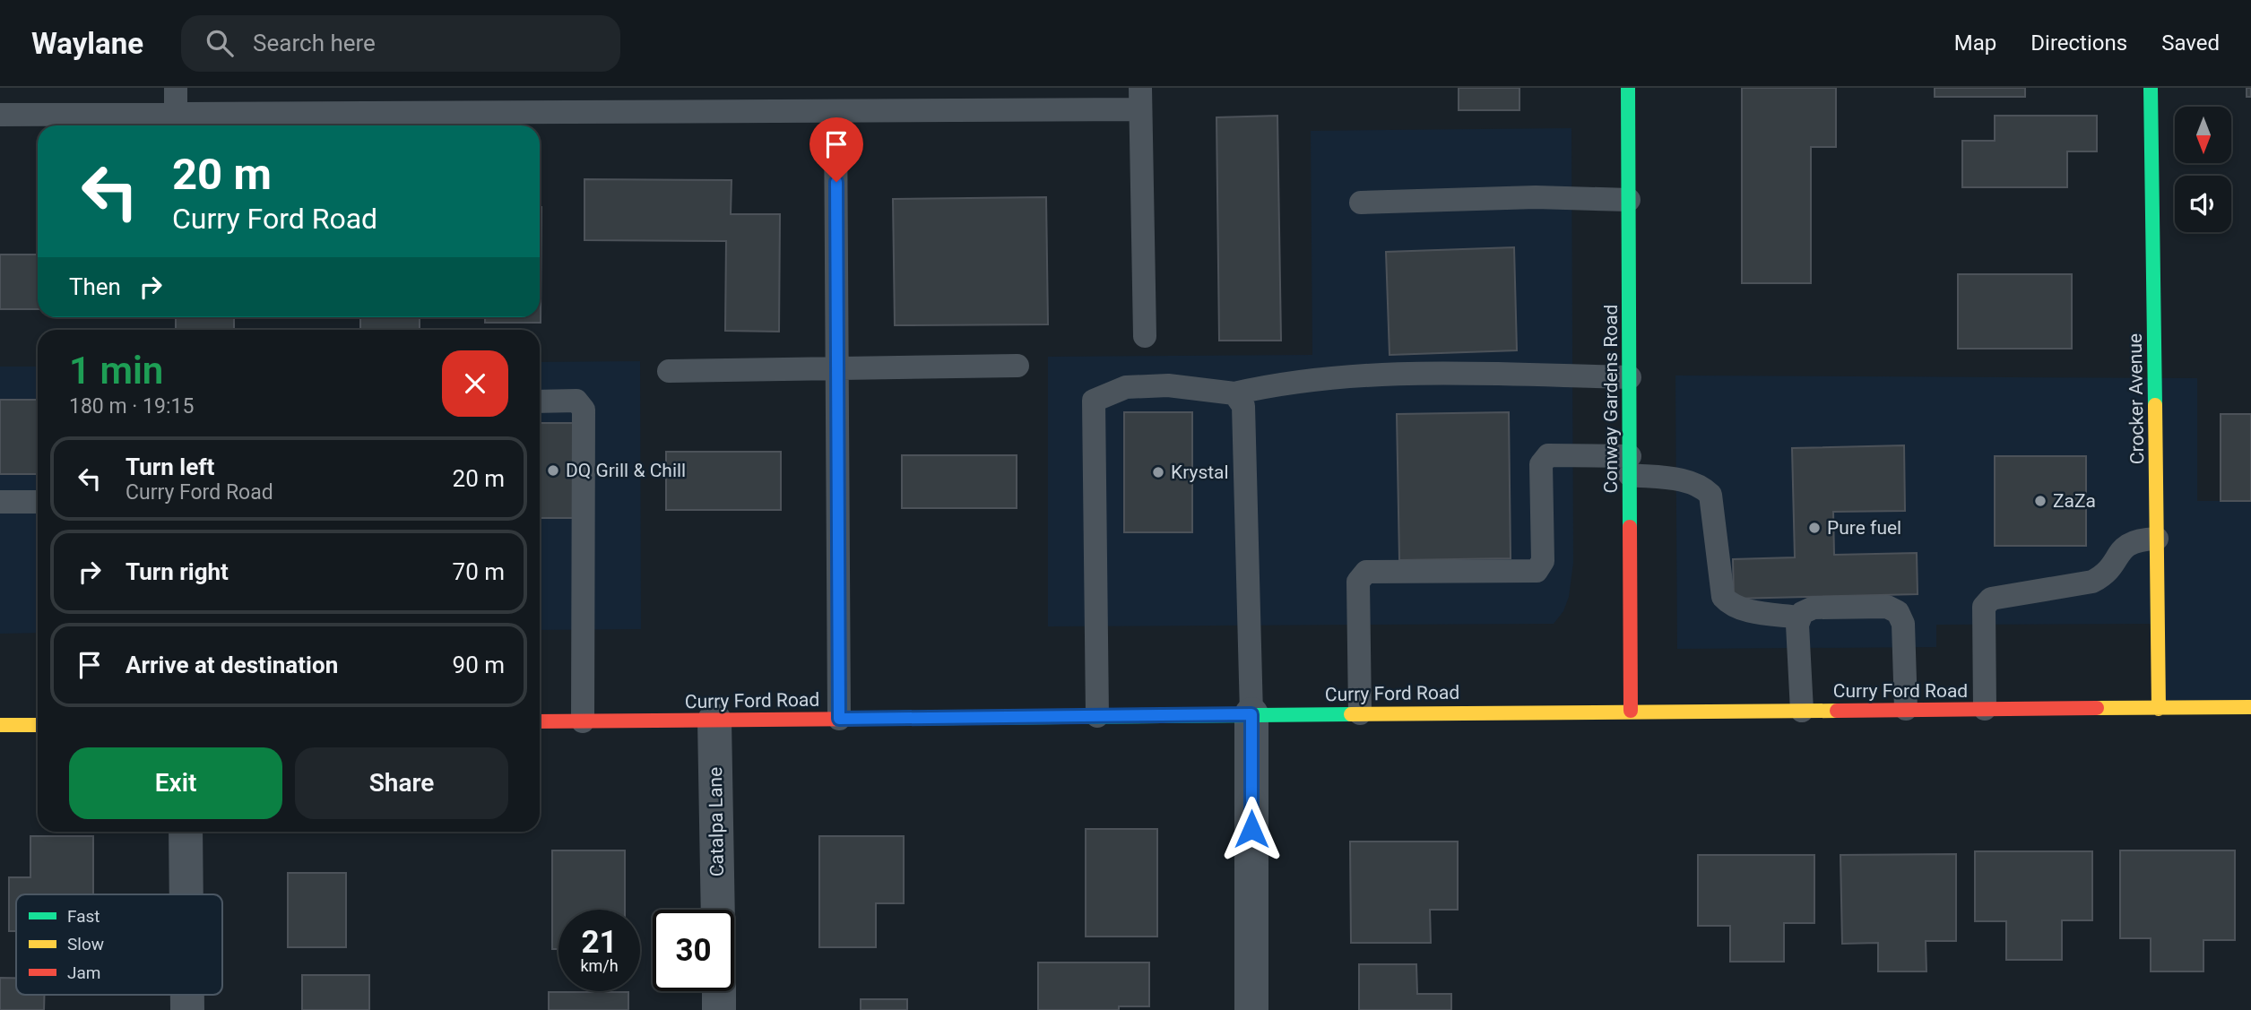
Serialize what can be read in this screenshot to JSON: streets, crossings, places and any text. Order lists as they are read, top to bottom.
{
  "streets": {
    "street": [
      "Conway Gardens Road",
      "Crocker Avenue",
      "Curry Ford Road",
      "Catalpa Lane"
    ]
  },
  "crossings": [
    ["Conway Gardens Road", "Curry Ford Road"],
    ["Crocker Avenue", "Curry Ford Road"],
    ["Curry Ford Road", "Catalpa Lane"]
  ],
  "places": [
    "DQ Grill & Chill",
    "Krystal",
    "ZaZa",
    "Pure fuel"
  ],
  "legend": ["Fast", "Slow", "Jam"],
  "north": "bottom",
  "page": {
    "header": "Waylane",
    "search": "Search here",
    "nav": ["Map", "Directions", "Saved"],
    "turn": ["20 m", "Curry Ford Road"],
    "then": "Then",
    "heading": ["1 min", "180 m · 19:15"],
    "list": [
      {
        "name": "Turn left",
        "note": "Curry Ford Road",
        "value": "20 m"
      },
      {
        "name": "Turn right",
        "value": "70 m"
      },
      {
        "name": "Arrive at destination",
        "value": "90 m"
      }
    ],
    "buttons": ["Exit", "Share"],
    "speed": "21 km/h",
    "limit": "30"
  }
}
